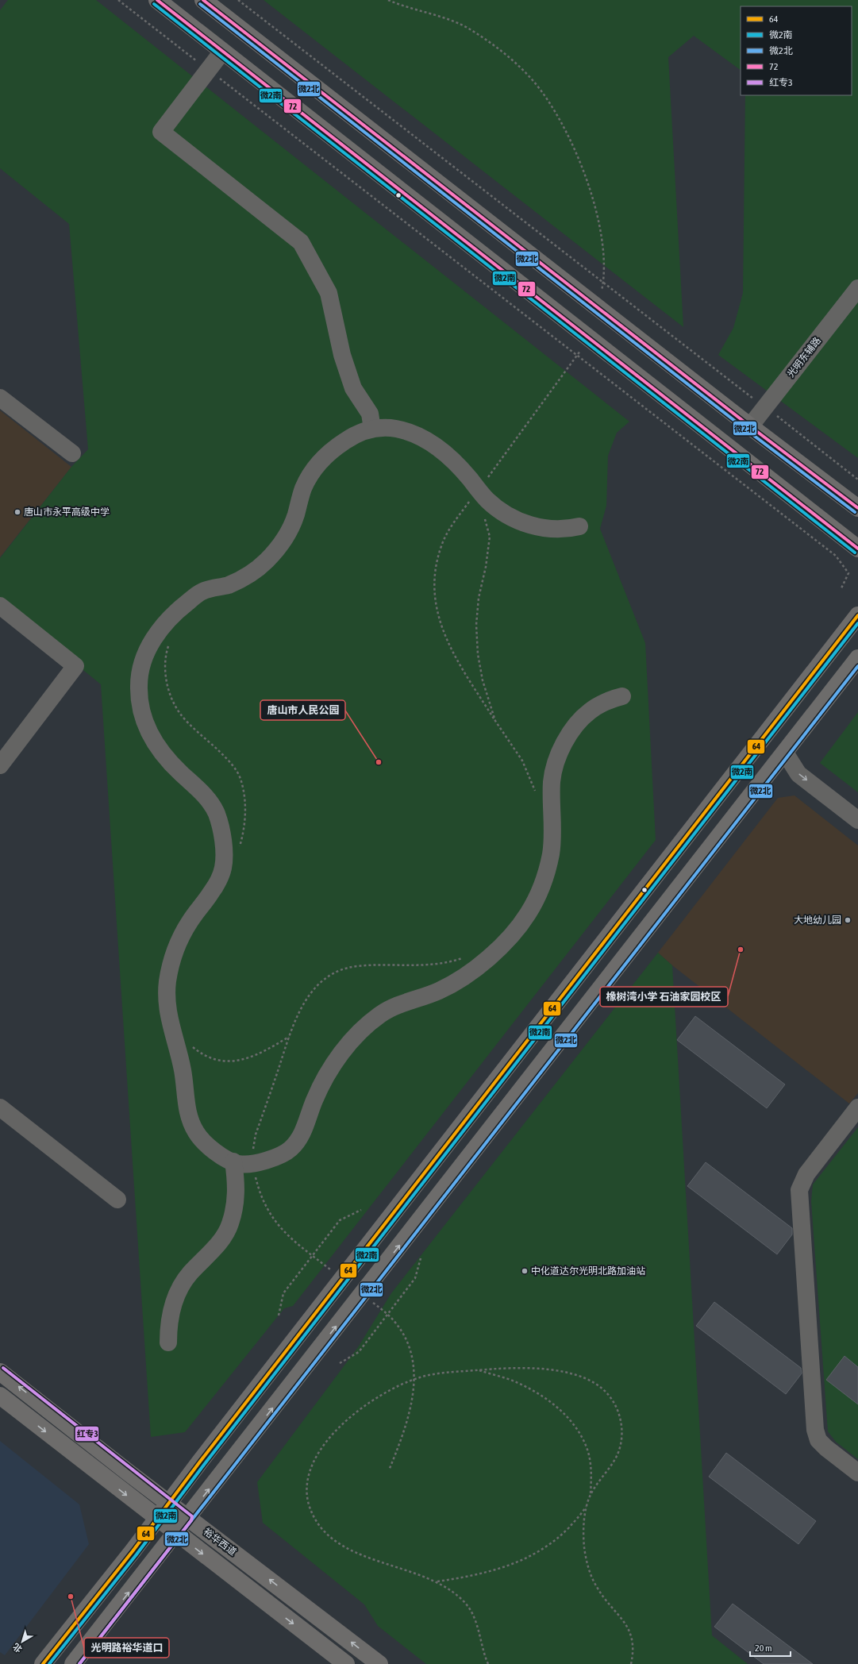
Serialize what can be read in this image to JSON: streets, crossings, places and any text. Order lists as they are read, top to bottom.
{
  "streets": {
    "main road": ["裕华西道"],
    "street": ["光明东辅路"]
  },
  "places": [
    "唐山市永平高级中学",
    "唐山市人民公园",
    "大地幼儿园",
    "橡树湾小学 石油家园校区",
    "中化道达尔光明北路加油站",
    "光明路裕华道口"
  ],
  "lines": [
    "transit line 72",
    "transit line 微2南",
    "transit line 微2北",
    "transit line 64",
    "transit line 红专3"
  ],
  "legend": [
    "64",
    "微2南",
    "微2北",
    "72",
    "红专3"
  ],
  "scale_bar": "20 m",
  "north": "bottom left"
}
